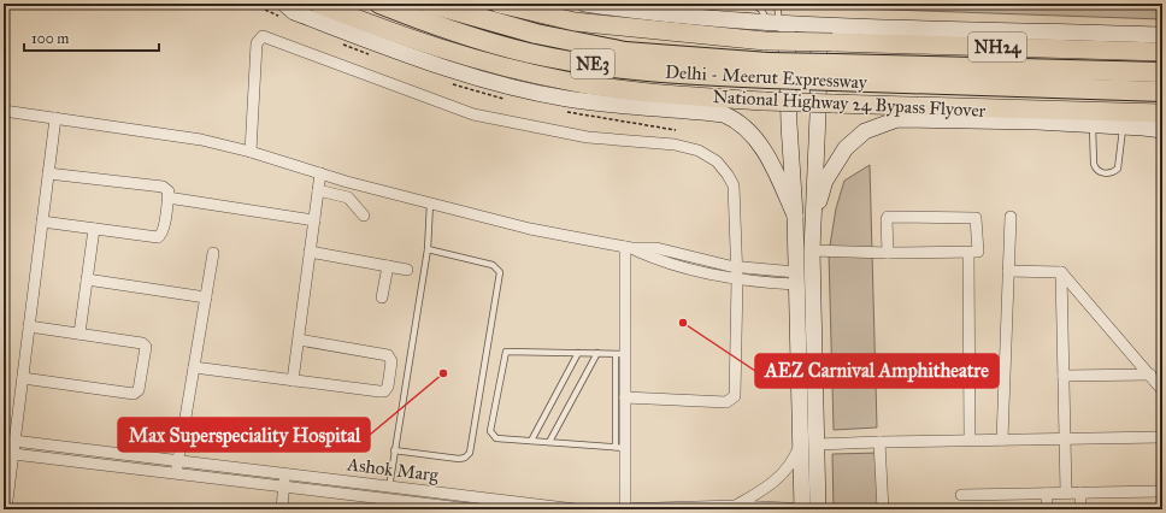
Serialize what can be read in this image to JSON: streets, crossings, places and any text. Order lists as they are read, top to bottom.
{
  "streets": {
    "highway": [
      "NH24",
      "NE3",
      "Delhi - Meerut Expressway",
      "National Highway 24 Bypass Flyover"
    ],
    "street": ["Ashok Marg"]
  },
  "places": ["AEZ Carnival Amphitheatre", "Max Superspeciality Hospital"],
  "scale_bar": "100 m"
}
